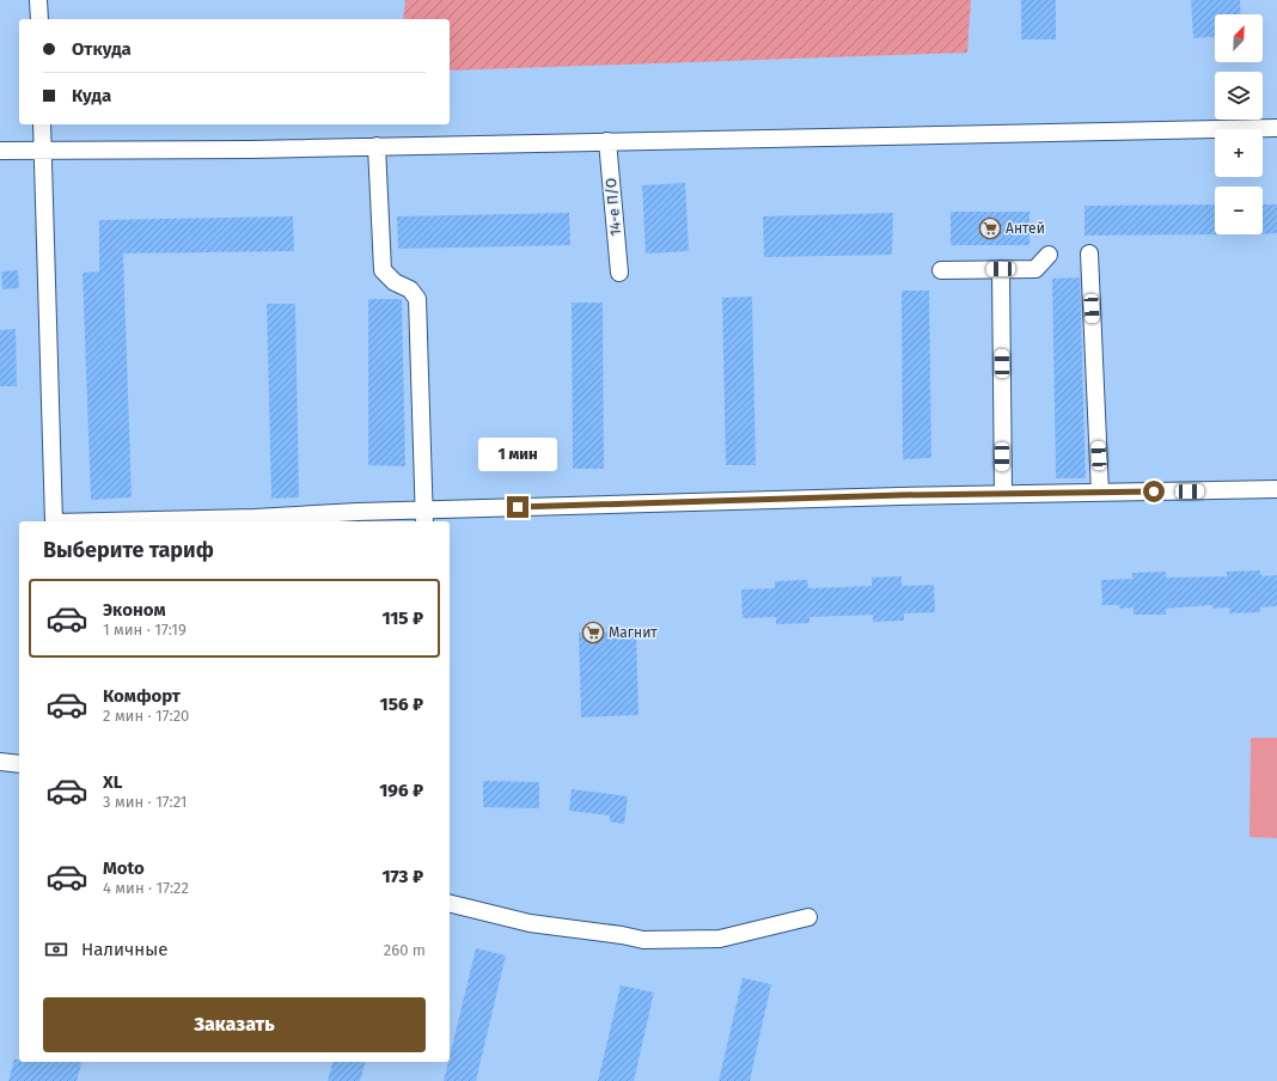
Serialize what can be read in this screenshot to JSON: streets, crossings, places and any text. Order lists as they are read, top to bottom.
{
  "streets": {
    "street": ["14-е П/О"]
  },
  "places": {
    "supermarket": ["Антей", "Магнит"]
  },
  "north": "top right",
  "page": {
    "map_buttons": ["+", "−"],
    "banner": ["Откуда", "Куда"],
    "bubble": "1 мин",
    "heading": "Выберите тариф",
    "list": [
      {
        "name": "Эконом",
        "note": "1 мин · 17:19",
        "value": "115 ₽"
      },
      {
        "name": "Комфорт",
        "note": "2 мин · 17:20",
        "value": "156 ₽"
      },
      {
        "name": "XL",
        "note": "3 мин · 17:21",
        "value": "196 ₽"
      },
      {
        "name": "Moto",
        "note": "4 мин · 17:22",
        "value": "173 ₽"
      }
    ],
    "pay": ["Наличные", "260 m"],
    "buttons": "Заказать"
  }
}
